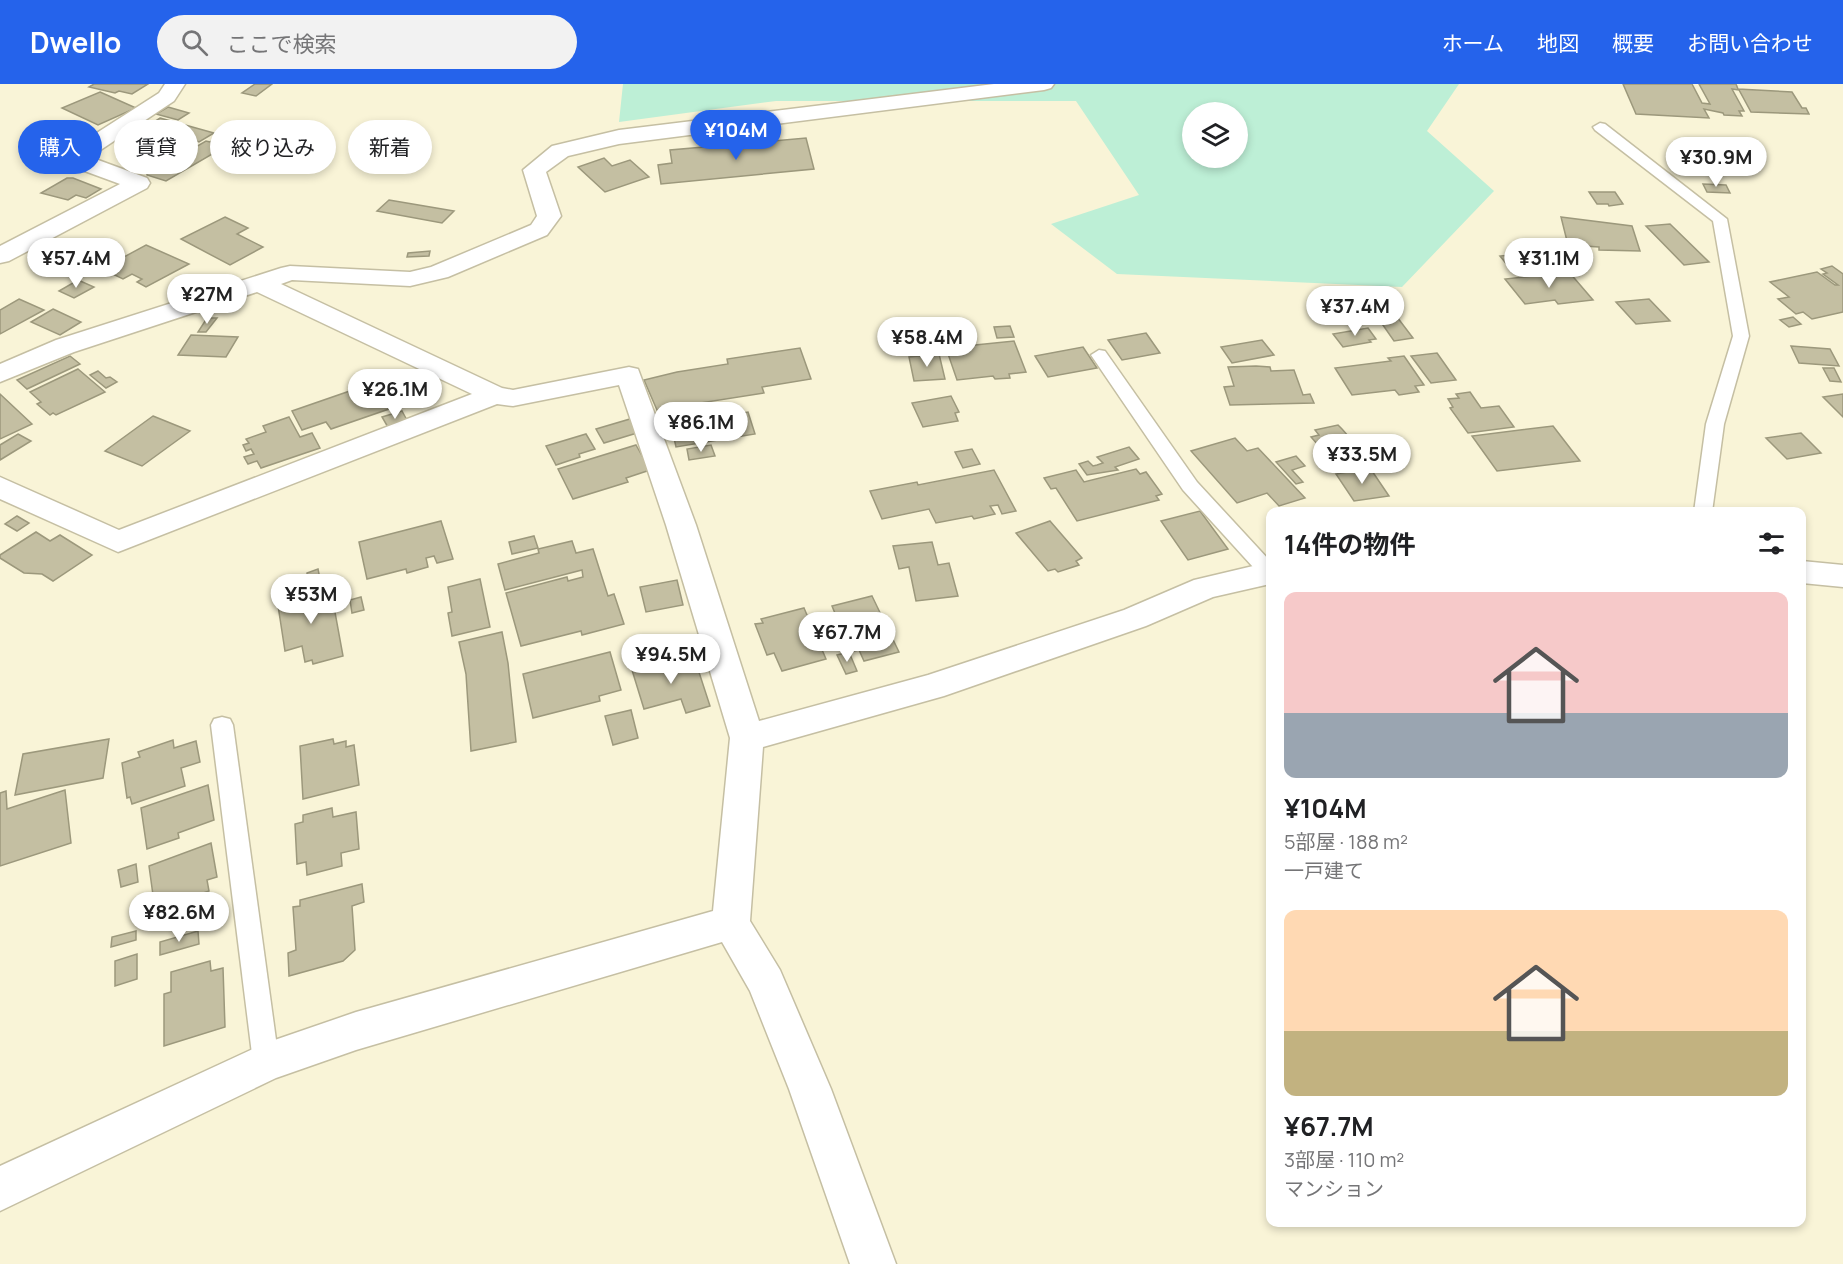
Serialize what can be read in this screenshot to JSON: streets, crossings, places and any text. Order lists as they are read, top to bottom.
{
  "page": {
    "header": "Dwello",
    "search": "ここで検索",
    "nav": [
      "ホーム",
      "地図",
      "概要",
      "お問い合わせ"
    ],
    "price": [
      "¥104M",
      "¥30.9M",
      "¥57.4M",
      "¥31.1M",
      "¥27M",
      "¥37.4M",
      "¥58.4M",
      "¥26.1M",
      "¥86.1M",
      "¥33.5M",
      "¥53M",
      "¥67.7M",
      "¥94.5M",
      "¥82.6M"
    ],
    "chip": [
      "購入",
      "賃貸",
      "絞り込み",
      "新着"
    ],
    "heading": "14件の物件",
    "list": [
      {
        "name": "¥104M",
        "note": "5部屋 · 188 m² · 一戸建て"
      },
      {
        "name": "¥67.7M",
        "note": "3部屋 · 110 m² · マンション"
      }
    ]
  }
}
